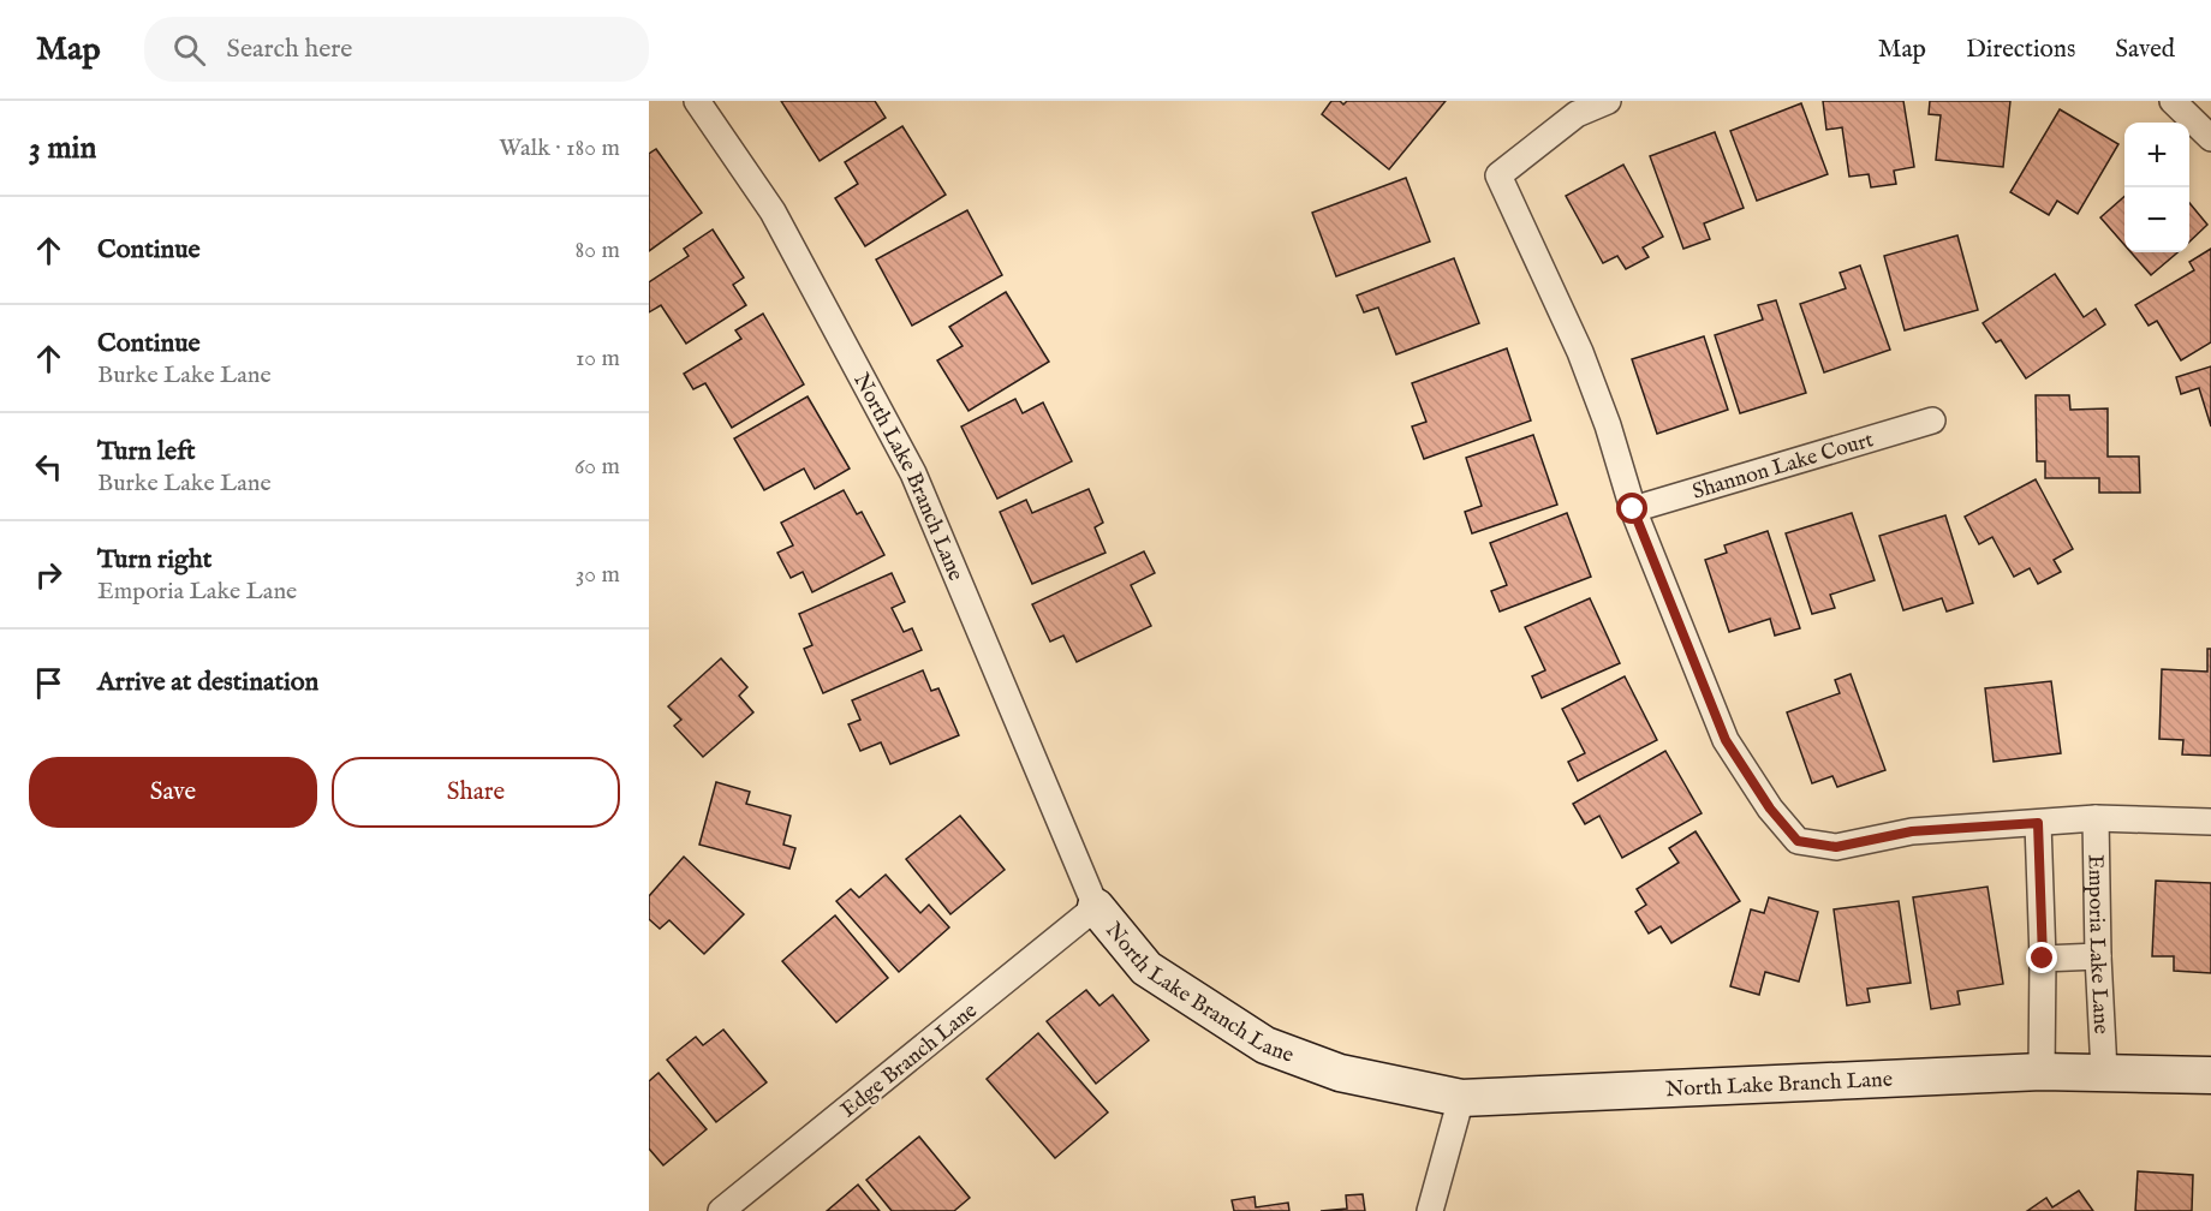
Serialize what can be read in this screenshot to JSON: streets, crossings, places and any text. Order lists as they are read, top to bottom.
{
  "streets": {
    "street": [
      "Shannon Lake Court",
      "North Lake Branch Lane",
      "Emporia Lake Lane",
      "Edge Branch Lane"
    ]
  },
  "crossings": [
    ["North Lake Branch Lane", "Emporia Lake Lane"],
    ["North Lake Branch Lane", "Edge Branch Lane"]
  ],
  "page": {
    "header": "Map",
    "search": "Search here",
    "nav": ["Map", "Directions", "Saved"],
    "heading": ["3 min", "Walk · 180 m"],
    "map_buttons": ["+", "−"],
    "list": [
      ["Continue", "80 m"],
      ["Continue", "Burke Lake Lane", "10 m"],
      ["Turn left", "Burke Lake Lane", "60 m"],
      ["Turn right", "Emporia Lake Lane", "30 m"],
      "Arrive at destination"
    ],
    "buttons": ["Save", "Share"]
  }
}
